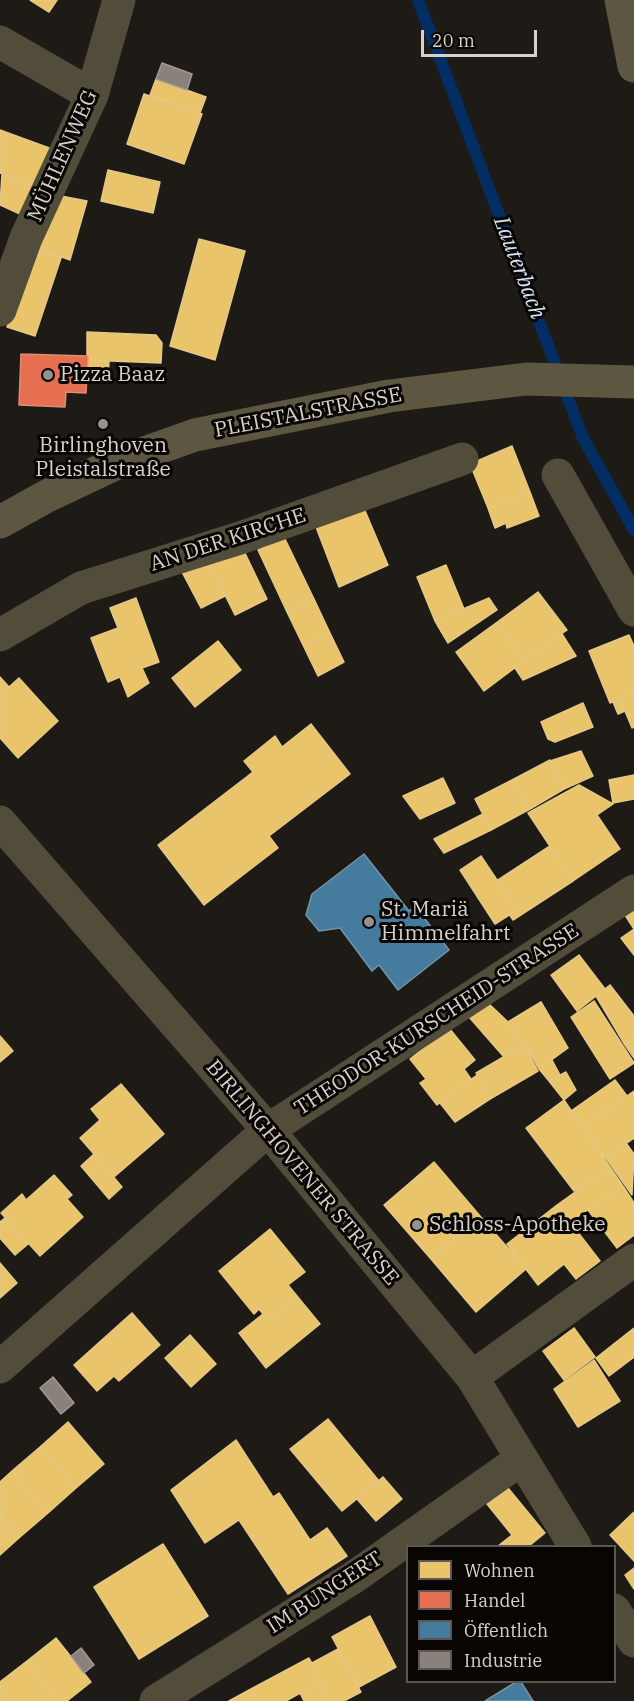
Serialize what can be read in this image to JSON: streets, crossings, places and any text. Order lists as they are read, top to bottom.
{
  "streets": {
    "main road": ["PLEISTALSTRASSE"],
    "street": [
      "MÜHLENWEG",
      "AN DER KIRCHE",
      "THEODOR-KURSCHEID-STRASSE",
      "BIRLINGHOVENER STRASSE",
      "IM BUNGERT"
    ]
  },
  "crossings": [
    ["THEODOR-KURSCHEID-STRASSE", "BIRLINGHOVENER STRASSE"],
    ["BIRLINGHOVENER STRASSE", "IM BUNGERT"]
  ],
  "water": ["Lauterbach"],
  "places": [
    "Pizza Baaz",
    "Birlinghoven Pleistalstraße",
    "St. Mariä Himmelfahrt",
    "Schloss-Apotheke"
  ],
  "legend": [
    "Wohnen",
    "Handel",
    "Öffentlich",
    "Industrie"
  ],
  "scale_bar": "20 m"
}
